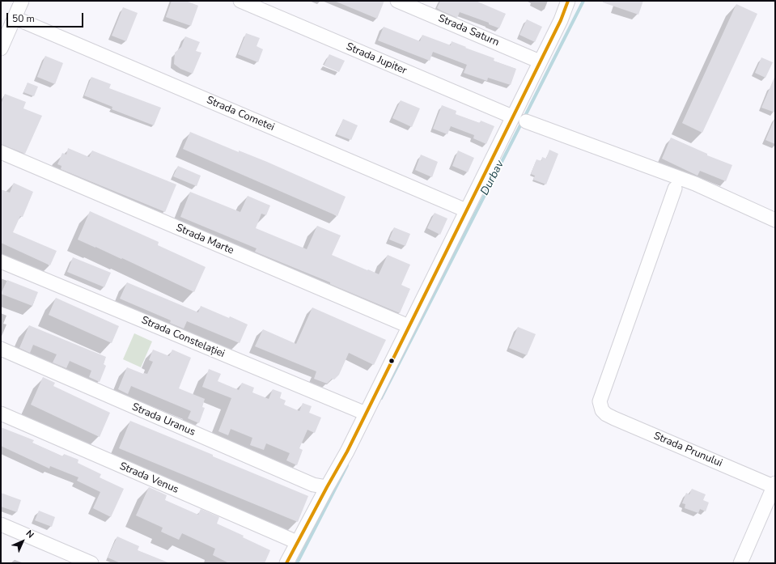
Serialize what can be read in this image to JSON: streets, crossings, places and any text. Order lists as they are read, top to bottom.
{
  "streets": {
    "street": [
      "Strada Saturn",
      "Strada Jupiter",
      "Strada Cometei",
      "Strada Marte",
      "Strada Constelației",
      "Strada Uranus",
      "Strada Prunului",
      "Strada Venus"
    ]
  },
  "water": ["Durbav"],
  "scale_bar": "50 m",
  "north": "top right"
}
